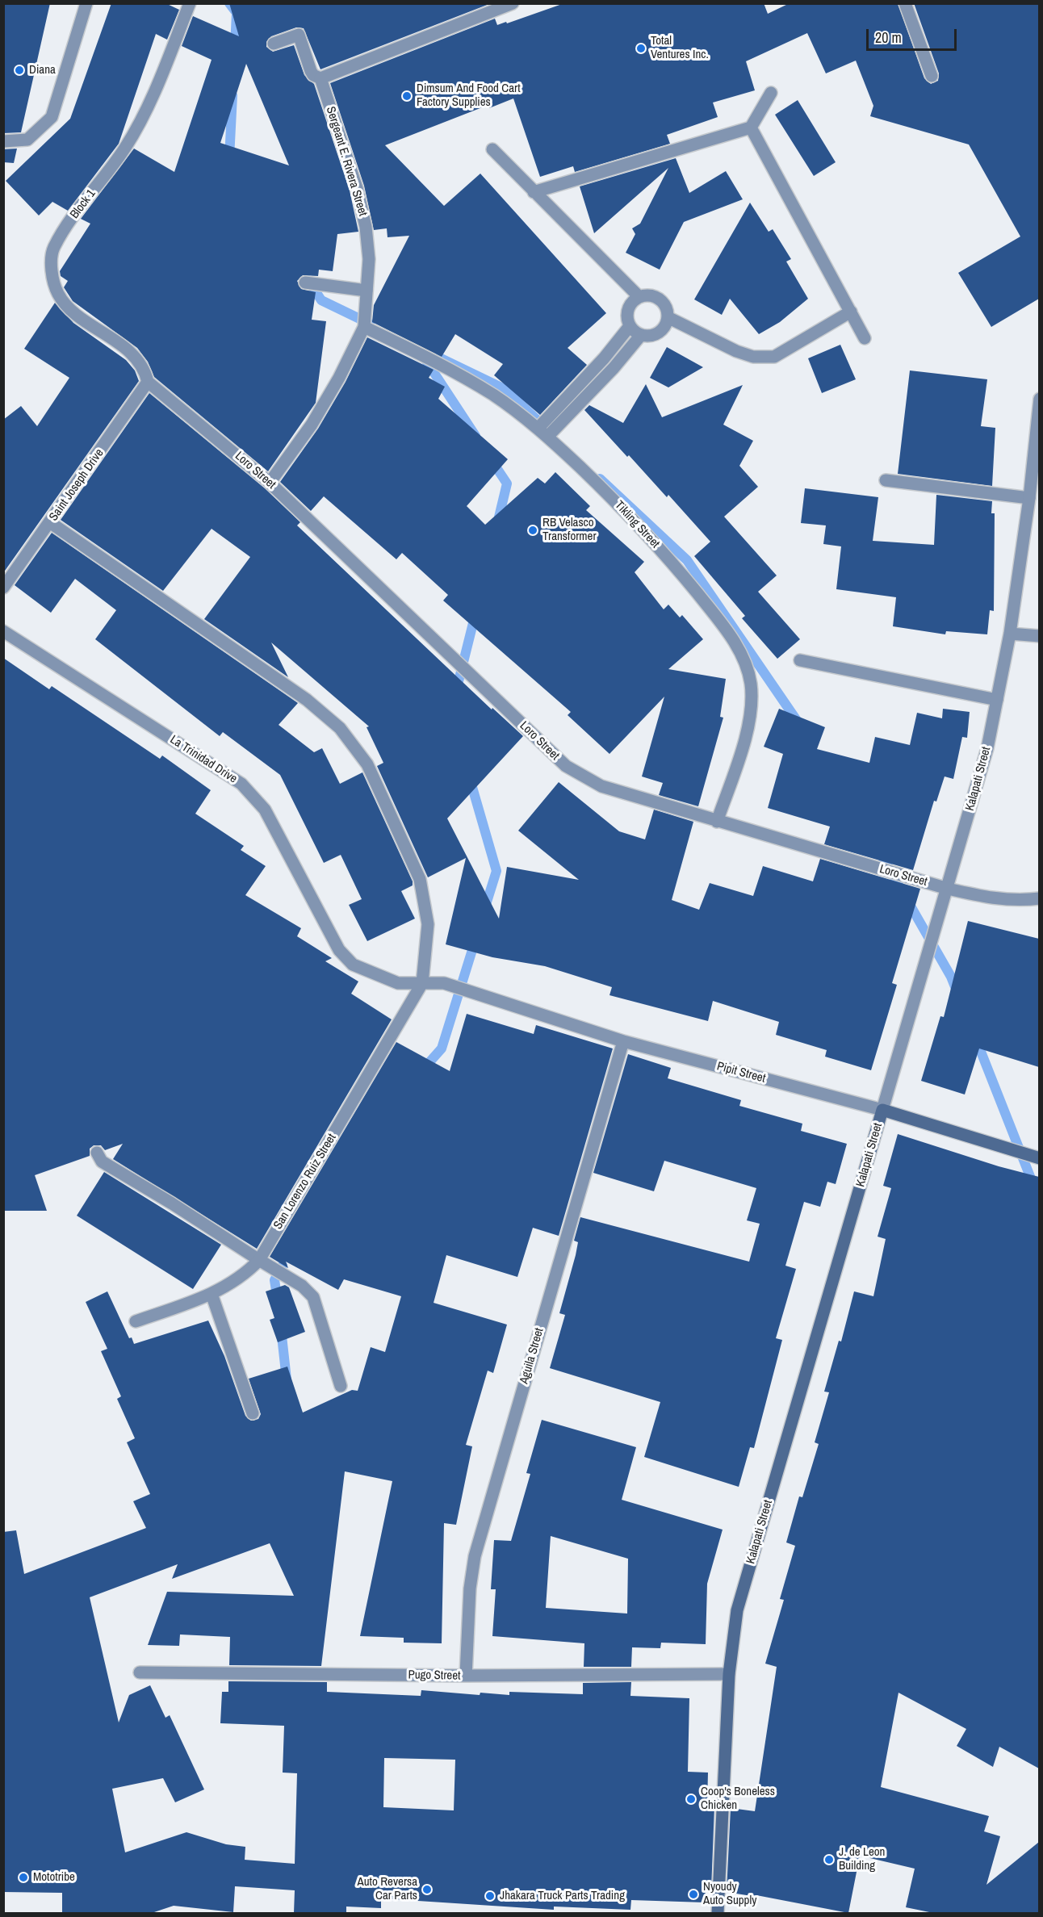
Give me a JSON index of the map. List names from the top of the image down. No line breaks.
{"streets":{"street":["Sergeant E. Rivera Street","Block 1","Loro Street","Saint Joseph Drive","Tikling Street","La Trinidad Drive","Kalapati Street","Pipit Street","San Lorenzo Ruiz Street","Aguila Street","Pugo Street"]},"crossings":[["Sergeant E. Rivera Street","Loro Street"],["Sergeant E. Rivera Street","Tikling Street"],["Block 1","Loro Street"],["Block 1","Saint Joseph Drive"],["Loro Street","Saint Joseph Drive"],["Loro Street","Tikling Street"],["Loro Street","Kalapati Street"],["La Trinidad Drive","Pipit Street"],["La Trinidad Drive","San Lorenzo Ruiz Street"],["Kalapati Street","Pipit Street"],["Kalapati Street","Pugo Street"],["Pipit Street","Aguila Street"],["Aguila Street","Pugo Street"]],"places":["Total Ventures Inc.","Diana","Dimsum And Food Cart Factory Supplies","RB Velasco Transformer","Coop's Boneless Chicken","J. de Leon Building","Mototribe","Auto Reversa Car Parts","Nyoudy Auto Supply","Jhakara Truck Parts Trading"],"scale_bar":"20 m"}
